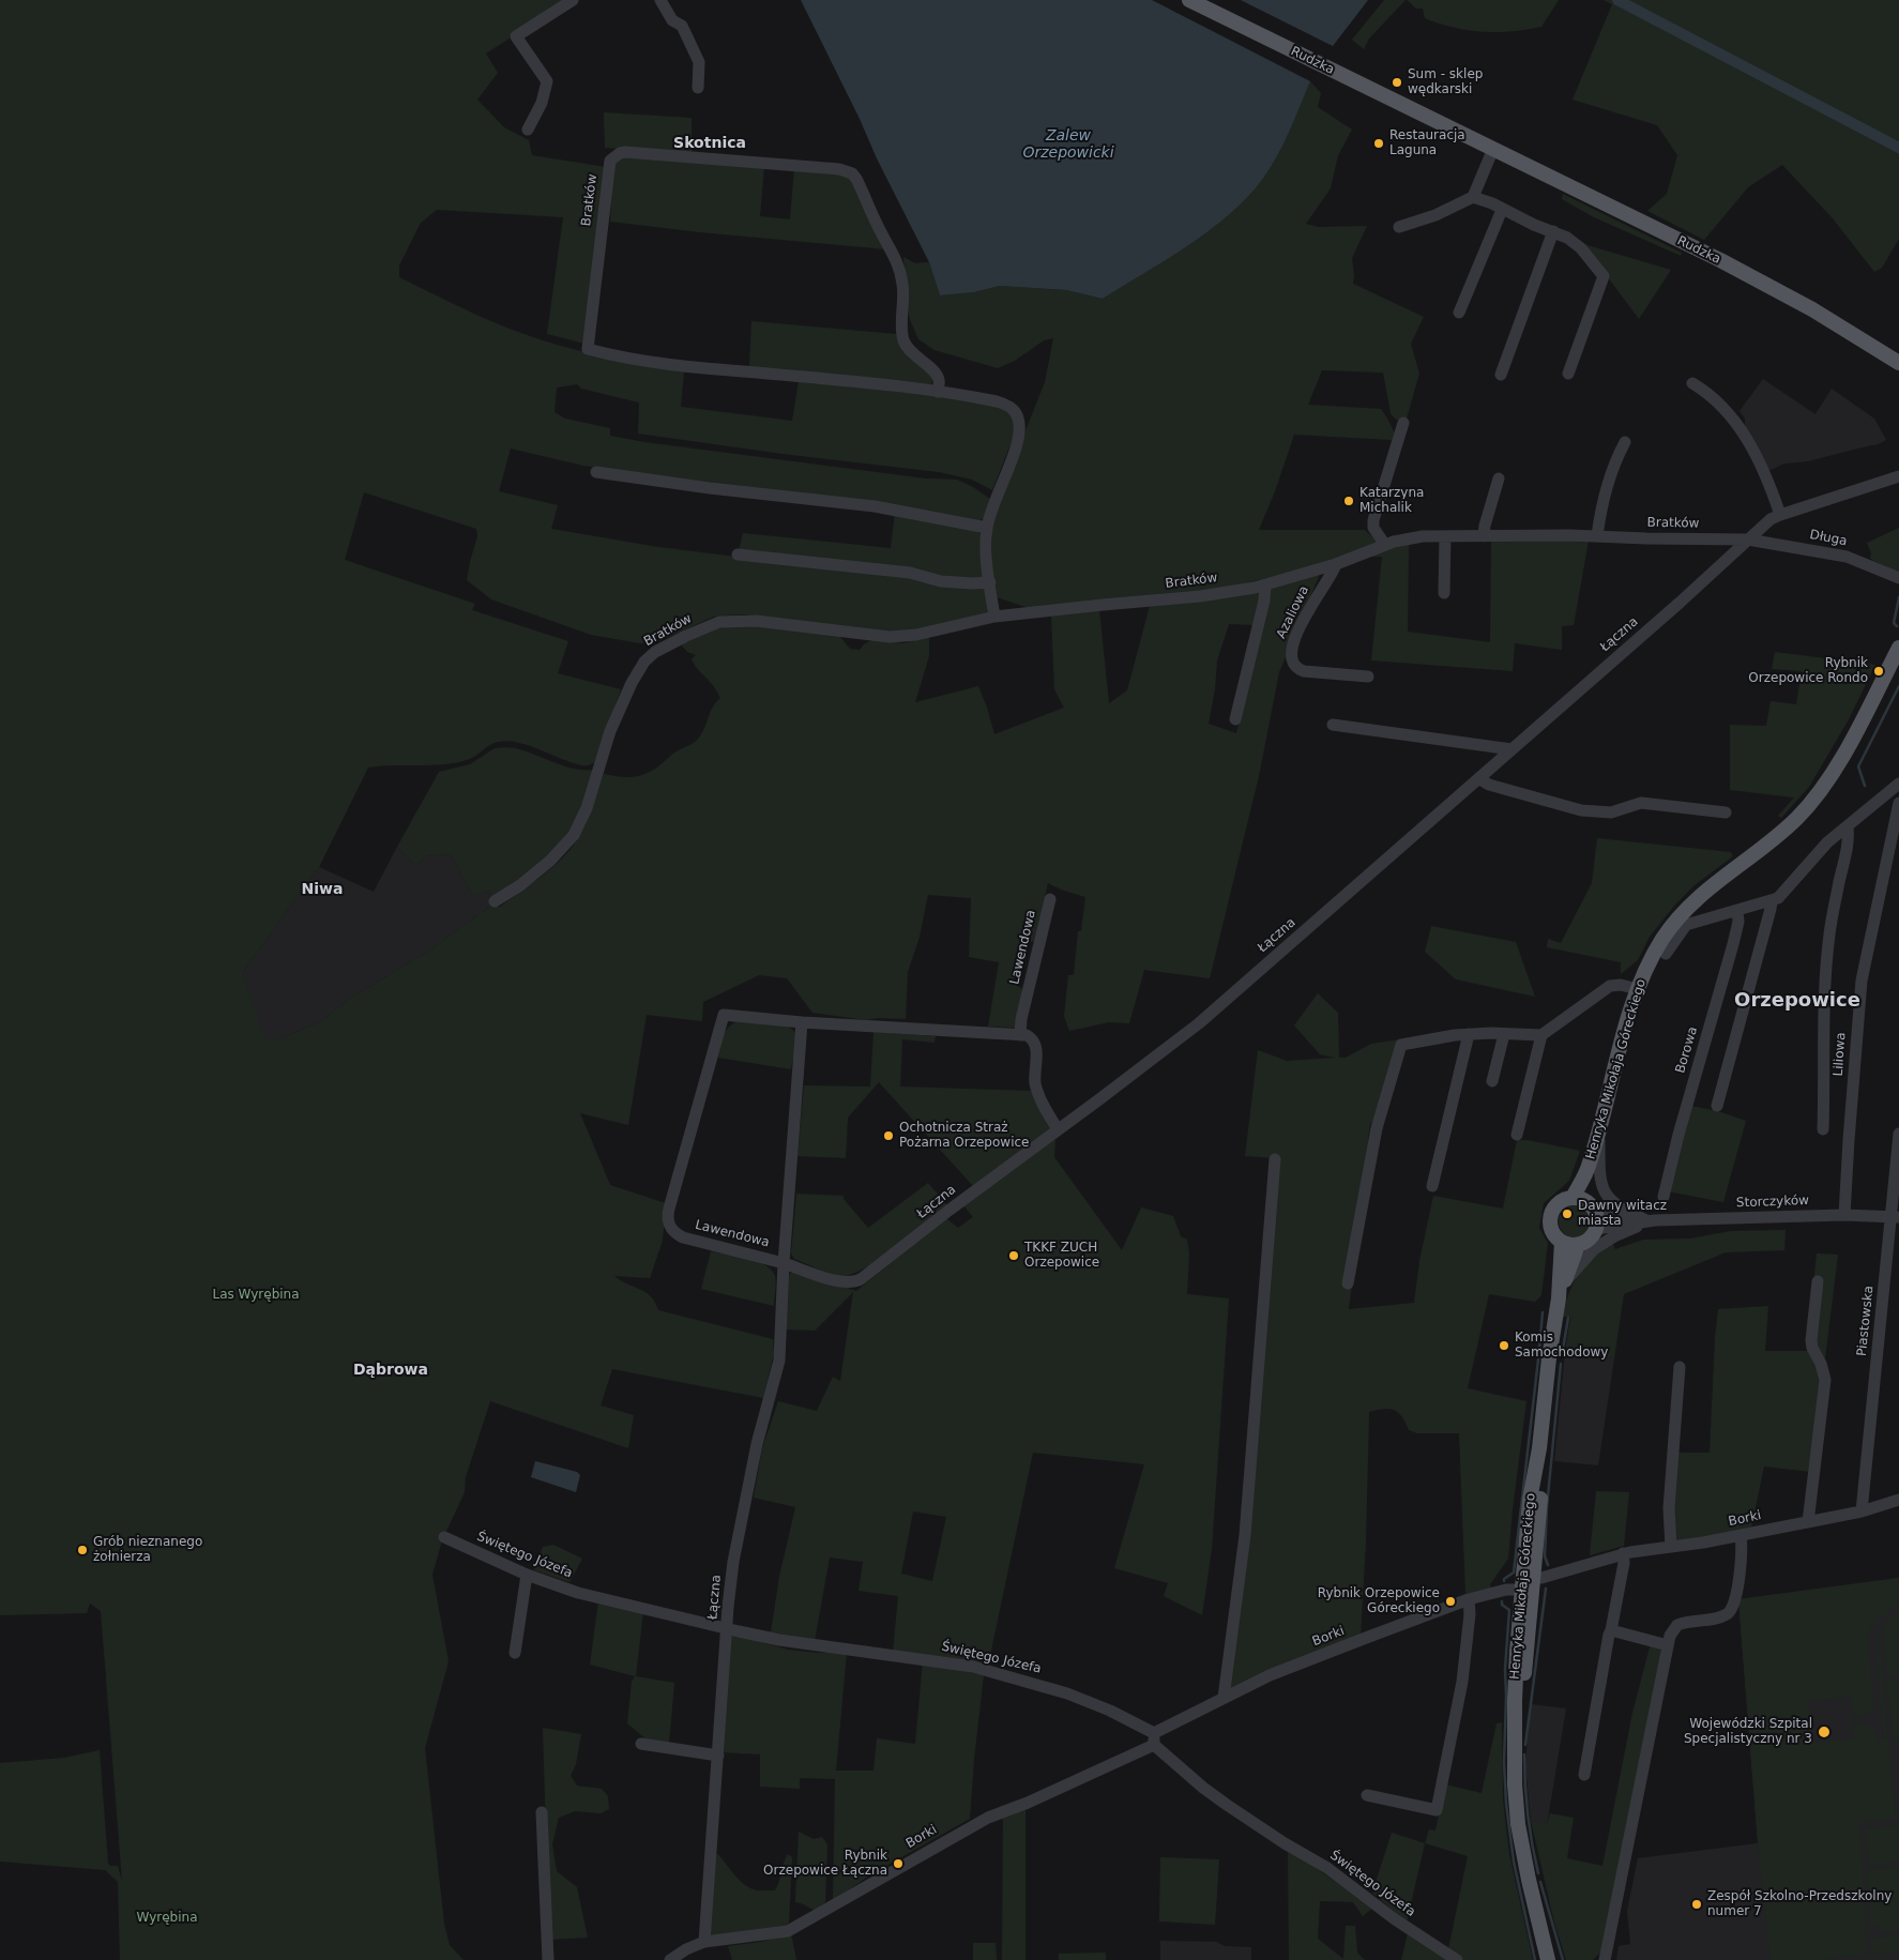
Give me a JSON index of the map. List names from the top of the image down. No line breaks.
{"streets":{"main road":["Rudzka","Henryka Mikołaja Góreckiego"],"street":["Bratków","Długa","Azaliowa","Łączna","Lawendowa","Borowa","Liliowa","Storczyków","Piastowska","Borki","Świętego Józefa"]},"crossings":[["Bratków","Długa"],["Bratków","Azaliowa"],["Bratków","Łączna"],["Długa","Łączna"],["Łączna","Lawendowa"],["Łączna","Borki"],["Łączna","Świętego Józefa"],["Liliowa","Storczyków"],["Henryka Mikołaja Góreckiego","Storczyków"],["Henryka Mikołaja Góreckiego","Borki"],["Storczyków","Piastowska"],["Piastowska","Borki"],["Borki","Świętego Józefa"]],"districts":["Skotnica","Niwa","Orzepowice","Dąbrowa"],"water":["Zalew Orzepowicki"],"parks":["Las Wyrębina","Wyrębina"],"places":["Sum - sklep wędkarski","Restauracja Laguna","Katarzyna Michalik","Rybnik Orzepowice Rondo","Ochotnicza Straż Pożarna Orzepowice","Dawny witacz miasta","TKKF ZUCH Orzepowice","Komis Samochodowy","Grób nieznanego żołnierza","Rybnik Orzepowice Góreckiego","Wojewódzki Szpital Specjalistyczny nr 3","Rybnik Orzepowice Łączna","Zespół Szkolno-Przedszkolny numer 7"]}
